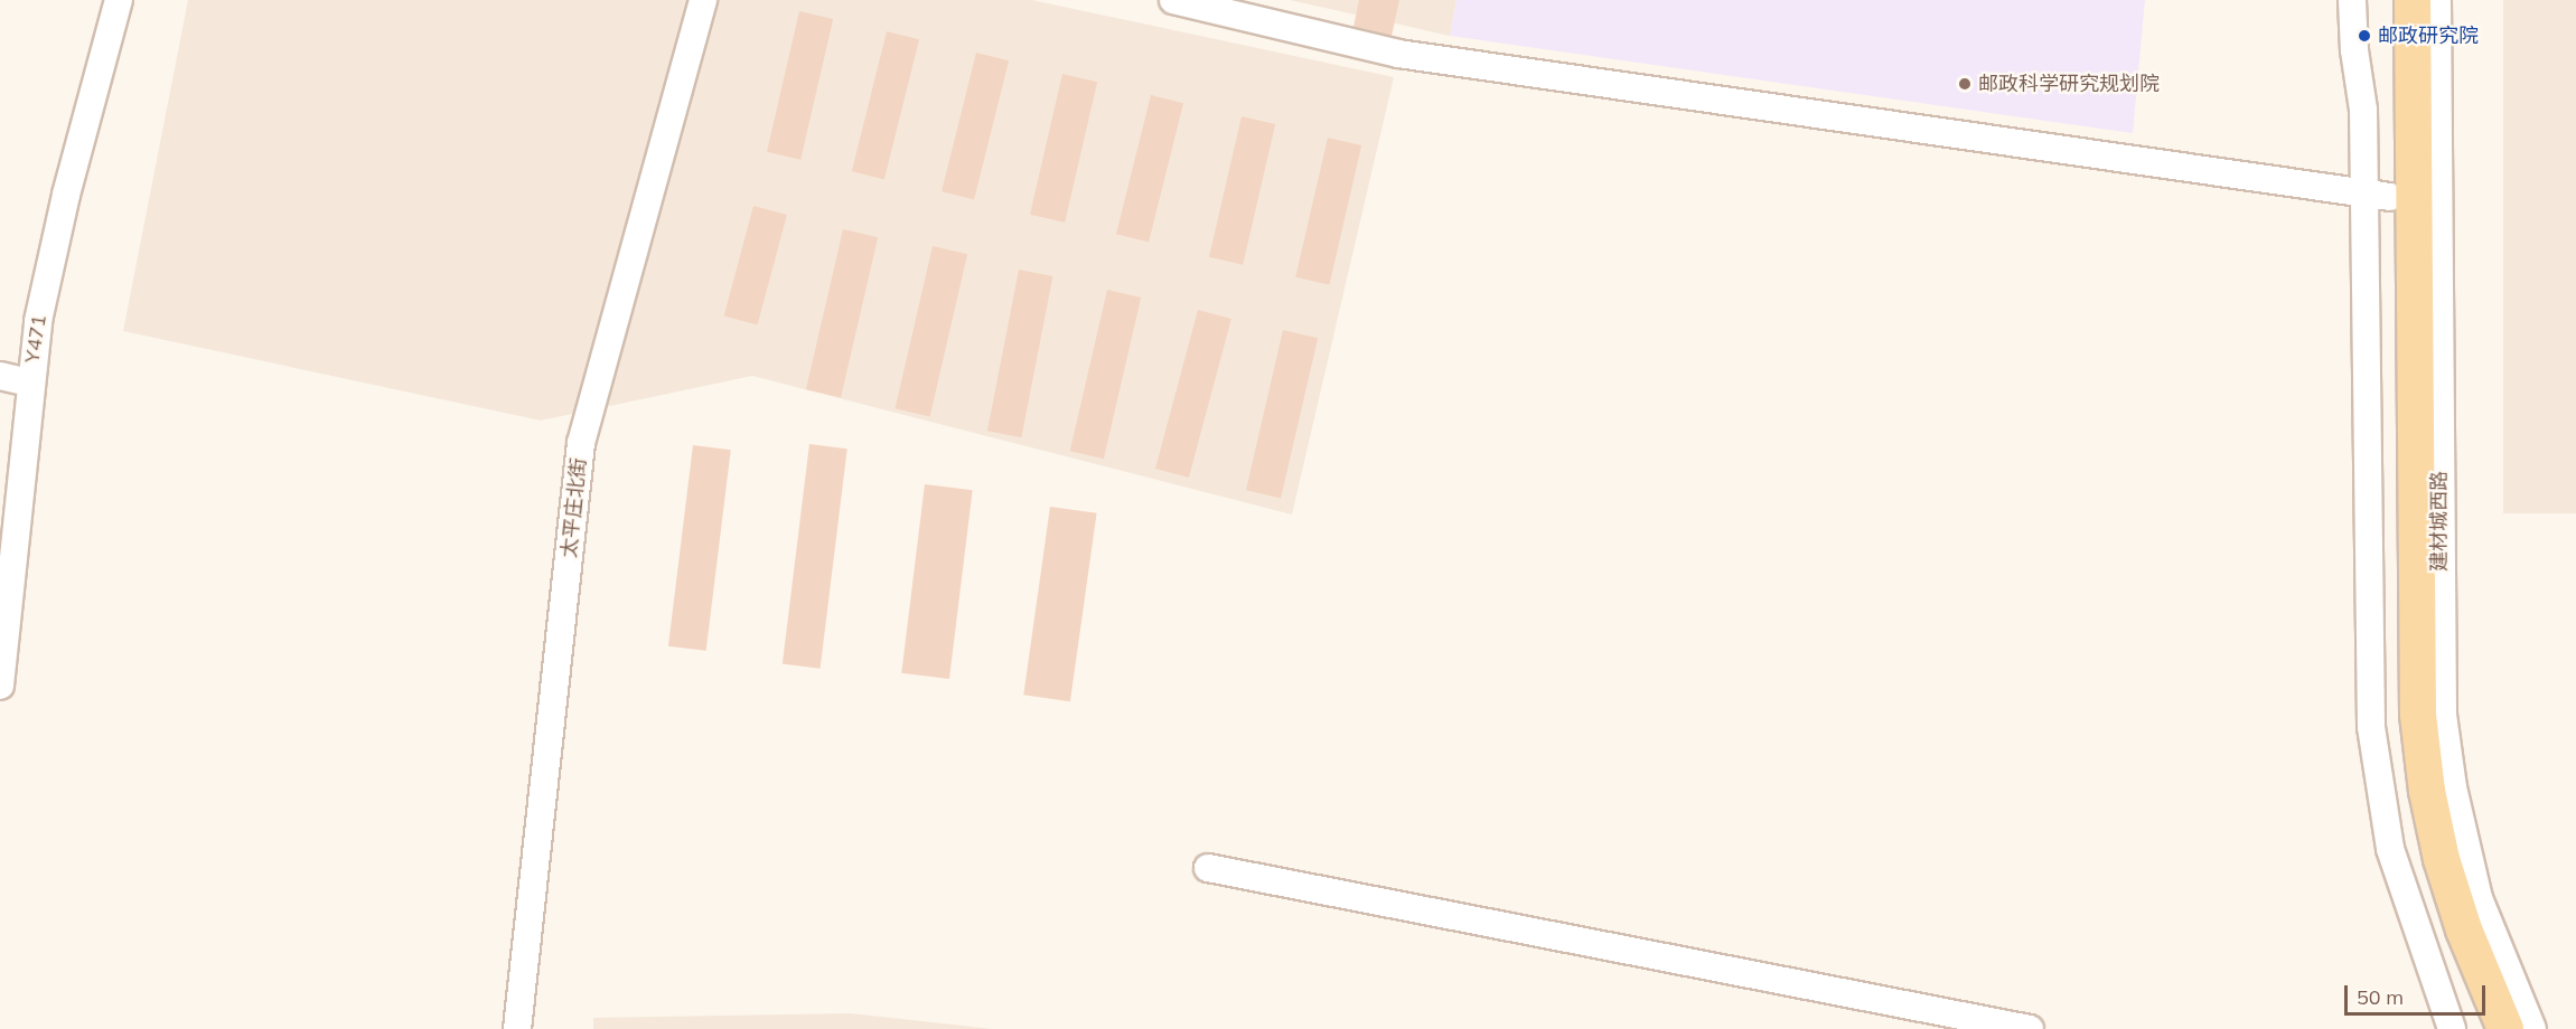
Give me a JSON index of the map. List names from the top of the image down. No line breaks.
{"streets":{"main road":["建材城西路"],"street":["Y471","太平庄北街"]},"places":["邮政研究院","邮政科学研究规划院"],"scale_bar":"50 m"}
